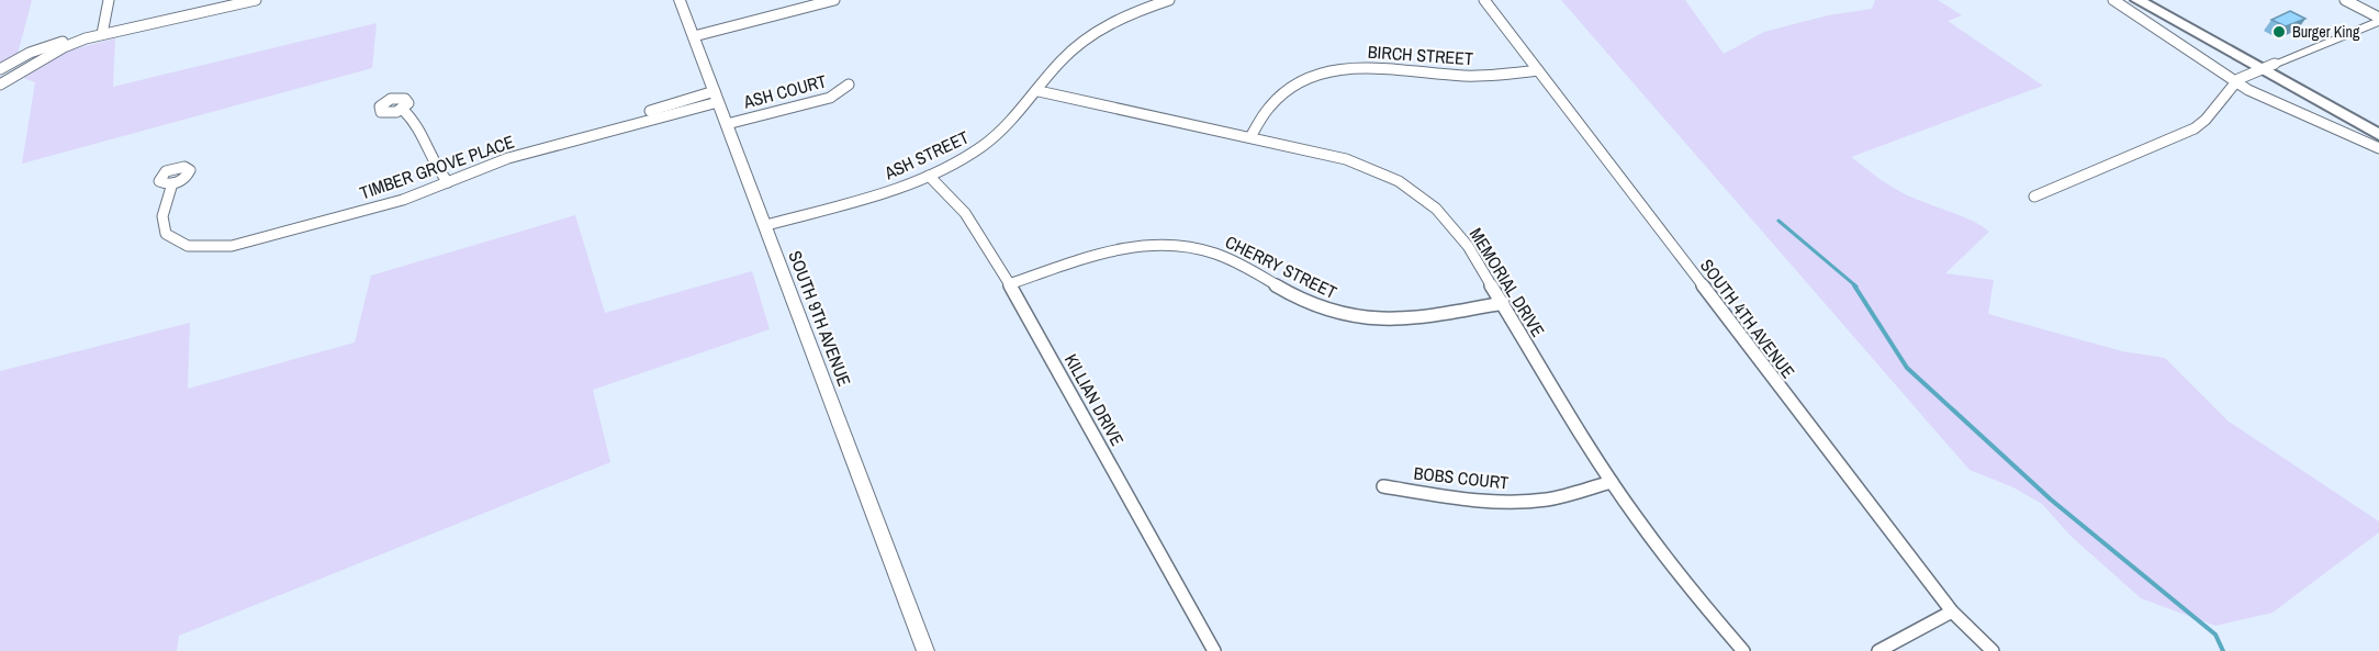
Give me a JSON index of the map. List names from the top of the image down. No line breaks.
{"streets":{"street":["BIRCH STREET","ASH COURT","ASH STREET","TIMBER GROVE PLACE","CHERRY STREET","MEMORIAL DRIVE","SOUTH 9TH AVENUE","SOUTH 4TH AVENUE","KILLIAN DRIVE","BOBS COURT"]},"crossings":[["BIRCH STREET","MEMORIAL DRIVE"],["BIRCH STREET","SOUTH 4TH AVENUE"],["ASH COURT","SOUTH 9TH AVENUE"],["ASH STREET","MEMORIAL DRIVE"],["ASH STREET","SOUTH 9TH AVENUE"],["ASH STREET","KILLIAN DRIVE"],["TIMBER GROVE PLACE","SOUTH 9TH AVENUE"],["CHERRY STREET","MEMORIAL DRIVE"],["CHERRY STREET","KILLIAN DRIVE"],["MEMORIAL DRIVE","BOBS COURT"]],"places":["Burger King"]}
